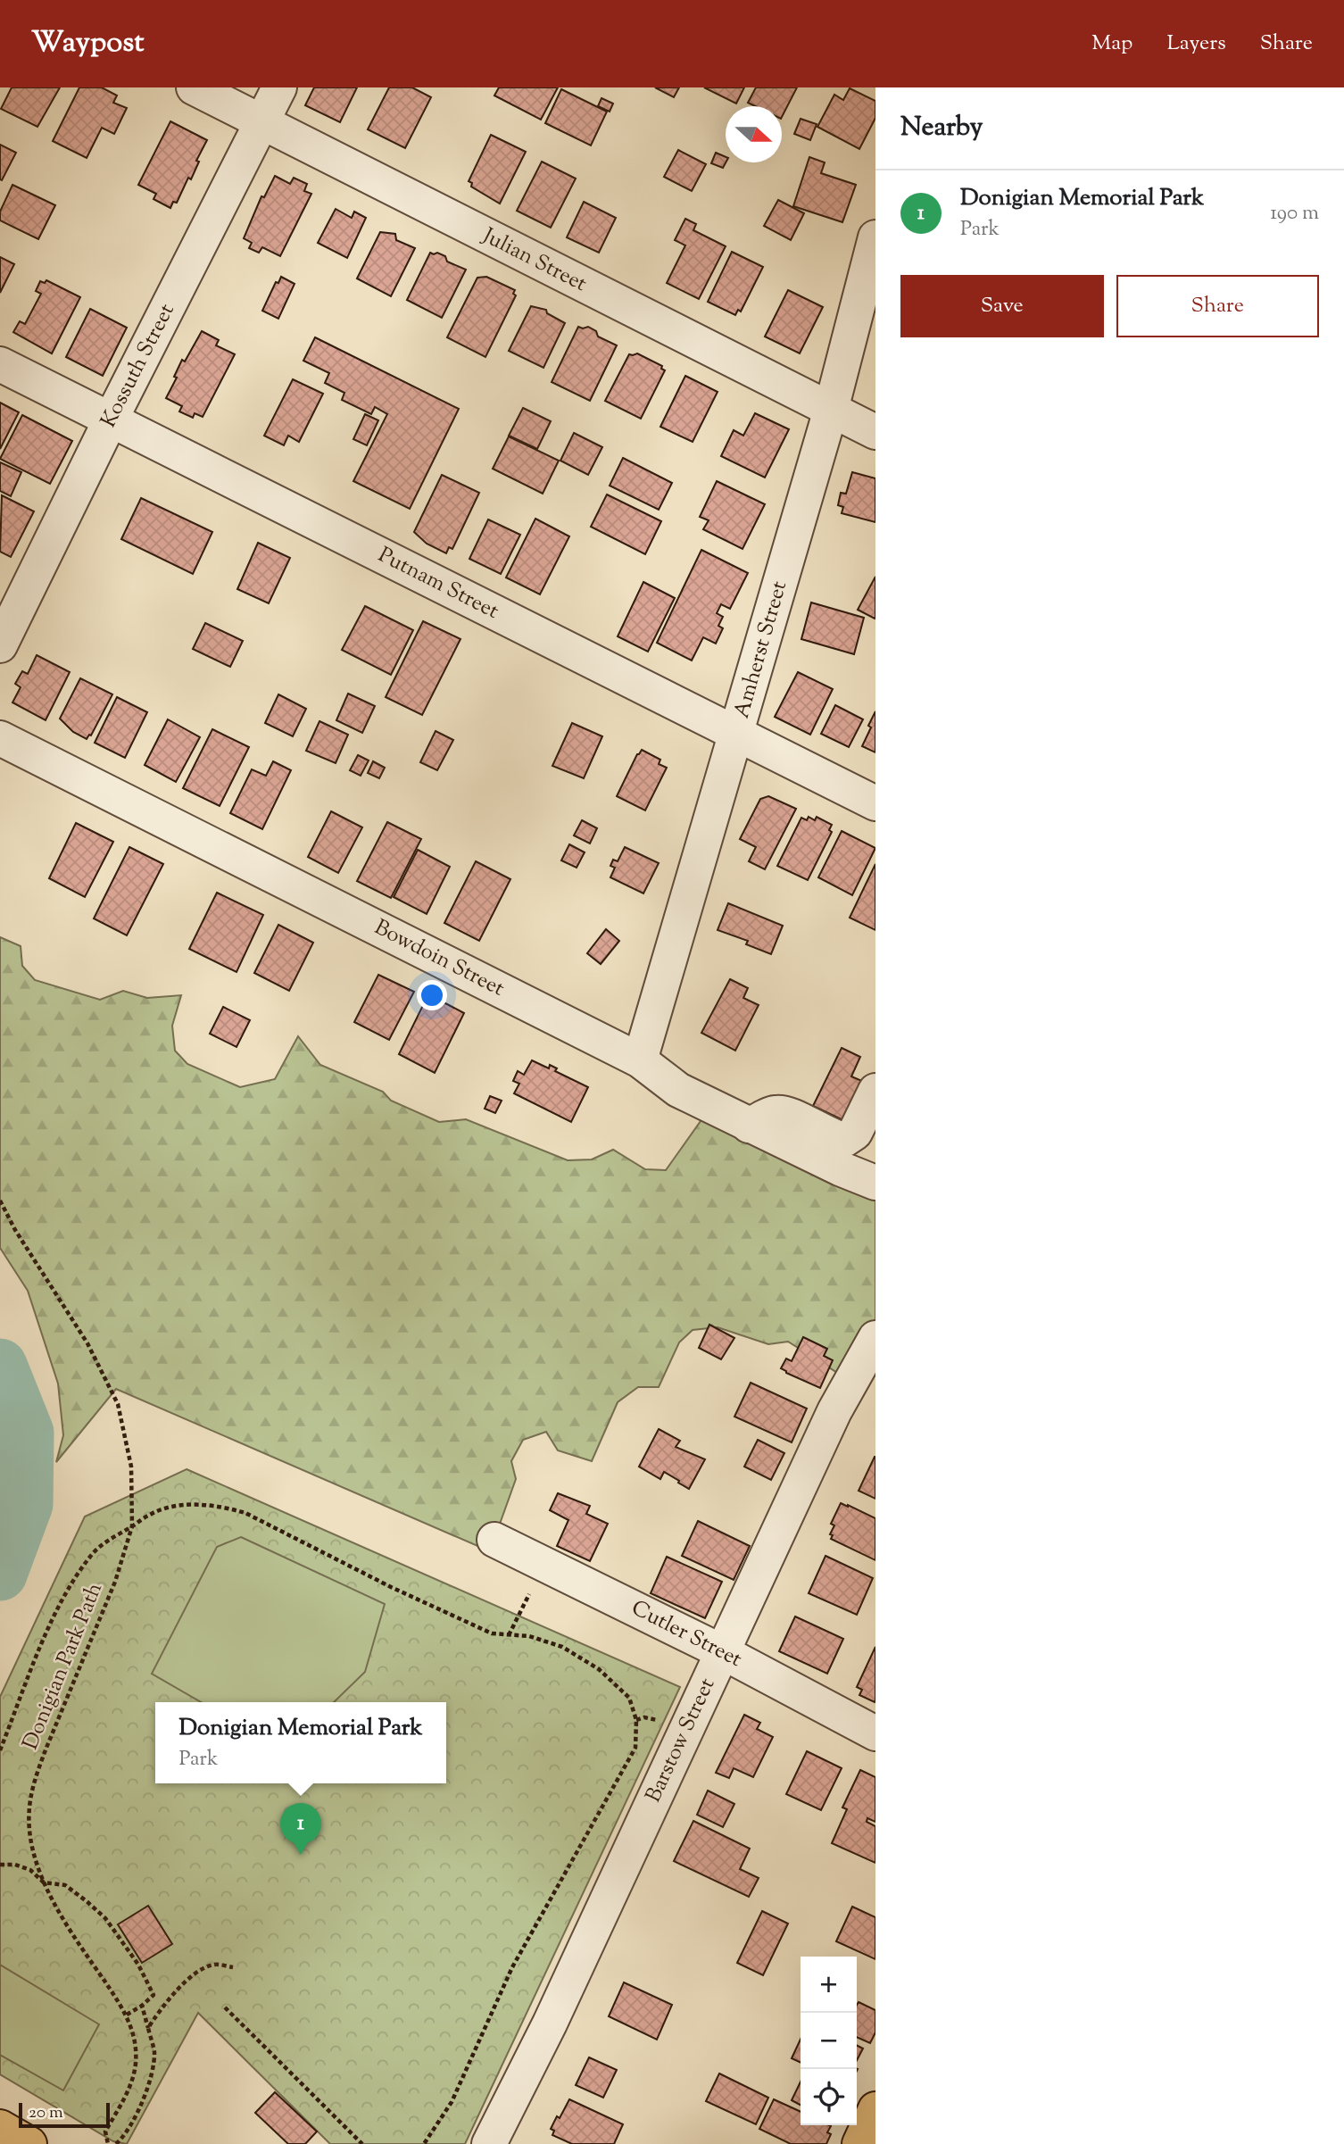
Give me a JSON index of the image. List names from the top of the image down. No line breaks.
{"streets":{"street":["Julian Street","Kossuth Street","Putnam Street","Amherst Street","Bowdoin Street","Cutler Street","Barstow Street"],"path":["Donigian Park Path"]},"crossings":[["Julian Street","Kossuth Street"],["Julian Street","Amherst Street"],["Kossuth Street","Putnam Street"],["Putnam Street","Amherst Street"],["Amherst Street","Bowdoin Street"],["Cutler Street","Barstow Street"]],"scale_bar":"20 m","north":"right","page":{"header":"Waypost","nav":["Map","Layers","Share"],"heading":"Nearby","list":[{"mark":"1","name":"Donigian Memorial Park","note":"Park","value":"190 m"}],"buttons":["Save","Share"],"popup":["Donigian Memorial Park","Park"],"pins":"1","map_buttons":["+","−"],"scale":"20 m"}}
